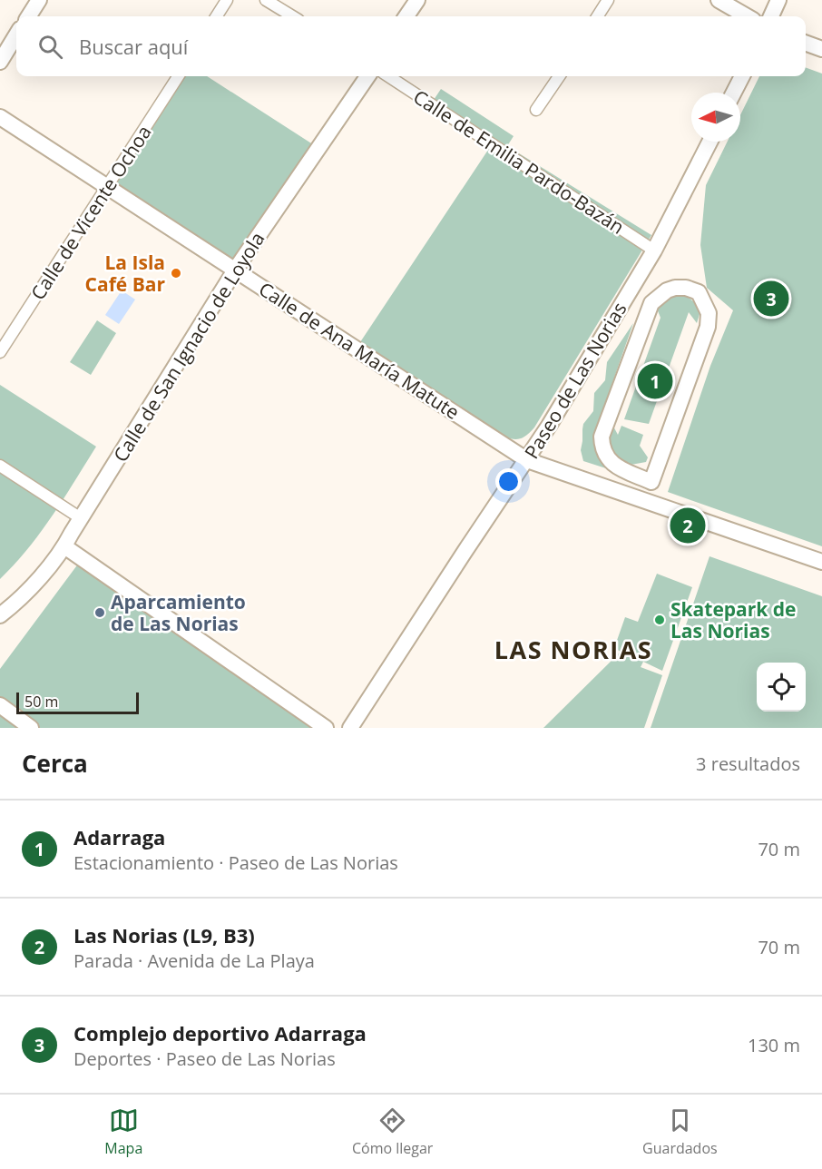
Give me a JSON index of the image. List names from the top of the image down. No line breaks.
{"streets":{"street":["Calle de Emilia Pardo-Bazán","Calle de Vicente Ochoa","Calle de San Ignacio de Loyola","Calle de Ana María Matute","Paseo de Las Norias"]},"crossings":[["Calle de Emilia Pardo-Bazán","Paseo de Las Norias"],["Calle de Vicente Ochoa","Calle de Ana María Matute"],["Calle de San Ignacio de Loyola","Calle de Ana María Matute"],["Calle de Ana María Matute","Paseo de Las Norias"]],"districts":["LAS NORIAS"],"places":["La Isla Café Bar","Aparcamiento de Las Norias","Skatepark de Las Norias"],"scale_bar":"50 m","north":"left","page":{"search":"Buscar aquí","pins":["3","1","2"],"scale":"50 m","heading":["Cerca","3 resultados"],"list":[{"mark":"1","name":"Adarraga","note":"Estacionamiento · Paseo de Las Norias","value":"70 m"},{"mark":"2","name":"Las Norias (L9, B3)","note":"Parada · Avenida de La Playa","value":"70 m"},{"mark":"3","name":"Complejo deportivo Adarraga","note":"Deportes · Paseo de Las Norias","value":"130 m"}],"nav":["Mapa","Cómo llegar","Guardados"]}}
